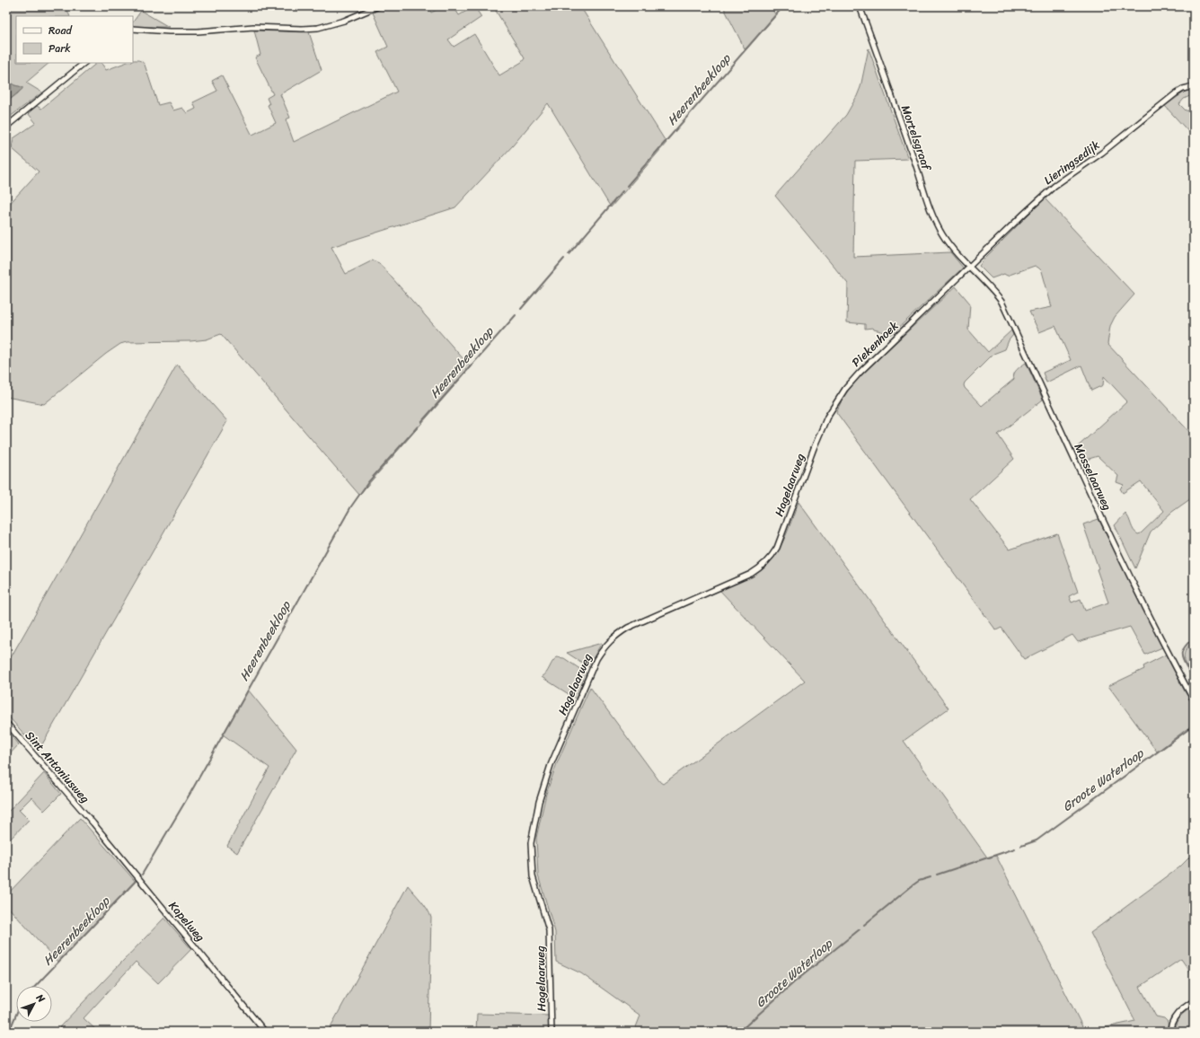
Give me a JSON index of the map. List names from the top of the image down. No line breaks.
{"streets":{"street":["Mortelsgraaf","Lieringsedijk","Piekenhoek","Mosselaarweg","Hagelaarweg","Sint Antoniusweg","Kapelweg"]},"crossings":[["Mortelsgraaf","Lieringsedijk"],["Mortelsgraaf","Piekenhoek"],["Mortelsgraaf","Mosselaarweg"],["Lieringsedijk","Piekenhoek"],["Lieringsedijk","Mosselaarweg"],["Piekenhoek","Mosselaarweg"],["Piekenhoek","Hagelaarweg"],["Sint Antoniusweg","Kapelweg"]],"water":["Heerenbeekloop","Groote Waterloop"],"legend":["Road","Park"],"north":"top right"}
